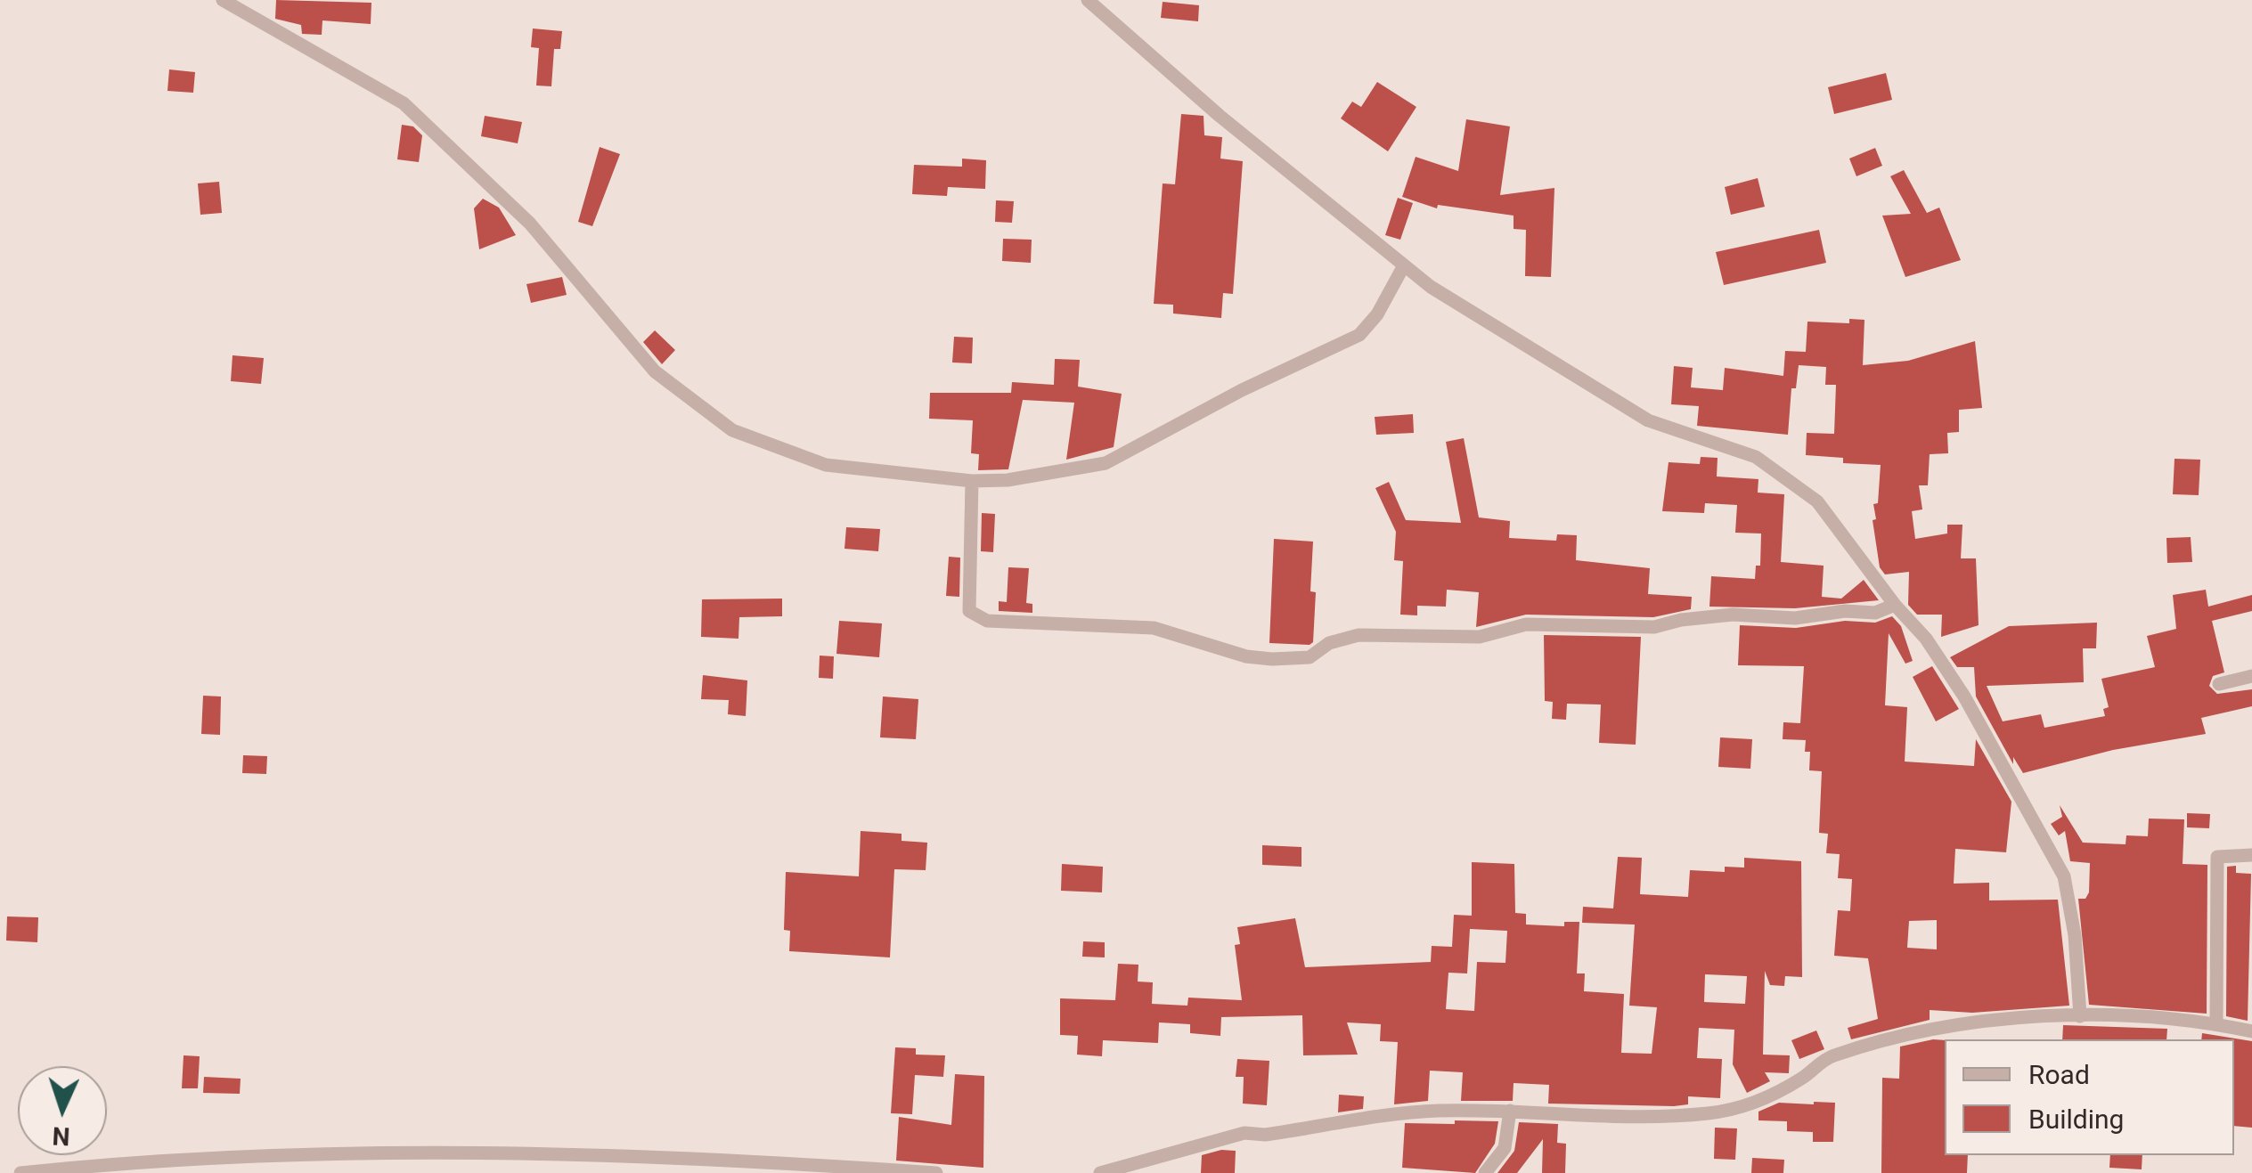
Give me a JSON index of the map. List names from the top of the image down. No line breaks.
{"legend":["Road","Building"],"north":"bottom"}
